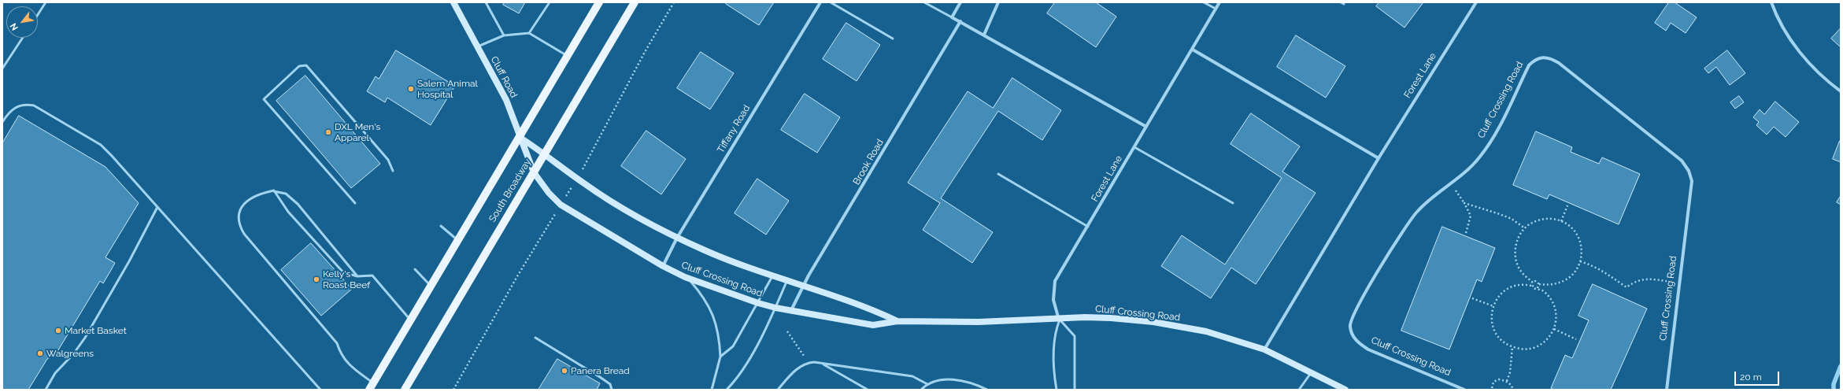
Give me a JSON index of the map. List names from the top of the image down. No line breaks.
{"streets":{"main road":["South Broadway"],"street":["Forest Lane","Cluff Road","Cluff Crossing Road","Tiffany Road","Brook Road"]},"crossings":[["Forest Lane","Cluff Crossing Road"],["Cluff Road","Cluff Crossing Road"],["Cluff Road","South Broadway"],["Cluff Crossing Road","Tiffany Road"],["Cluff Crossing Road","Brook Road"],["Cluff Crossing Road","South Broadway"]],"places":["Salem Animal Hospital","DXL Men's Apparel","Kelly's Roast Beef","Market Basket","Walgreens","Panera Bread"],"scale_bar":"20 m","north":"bottom left"}
